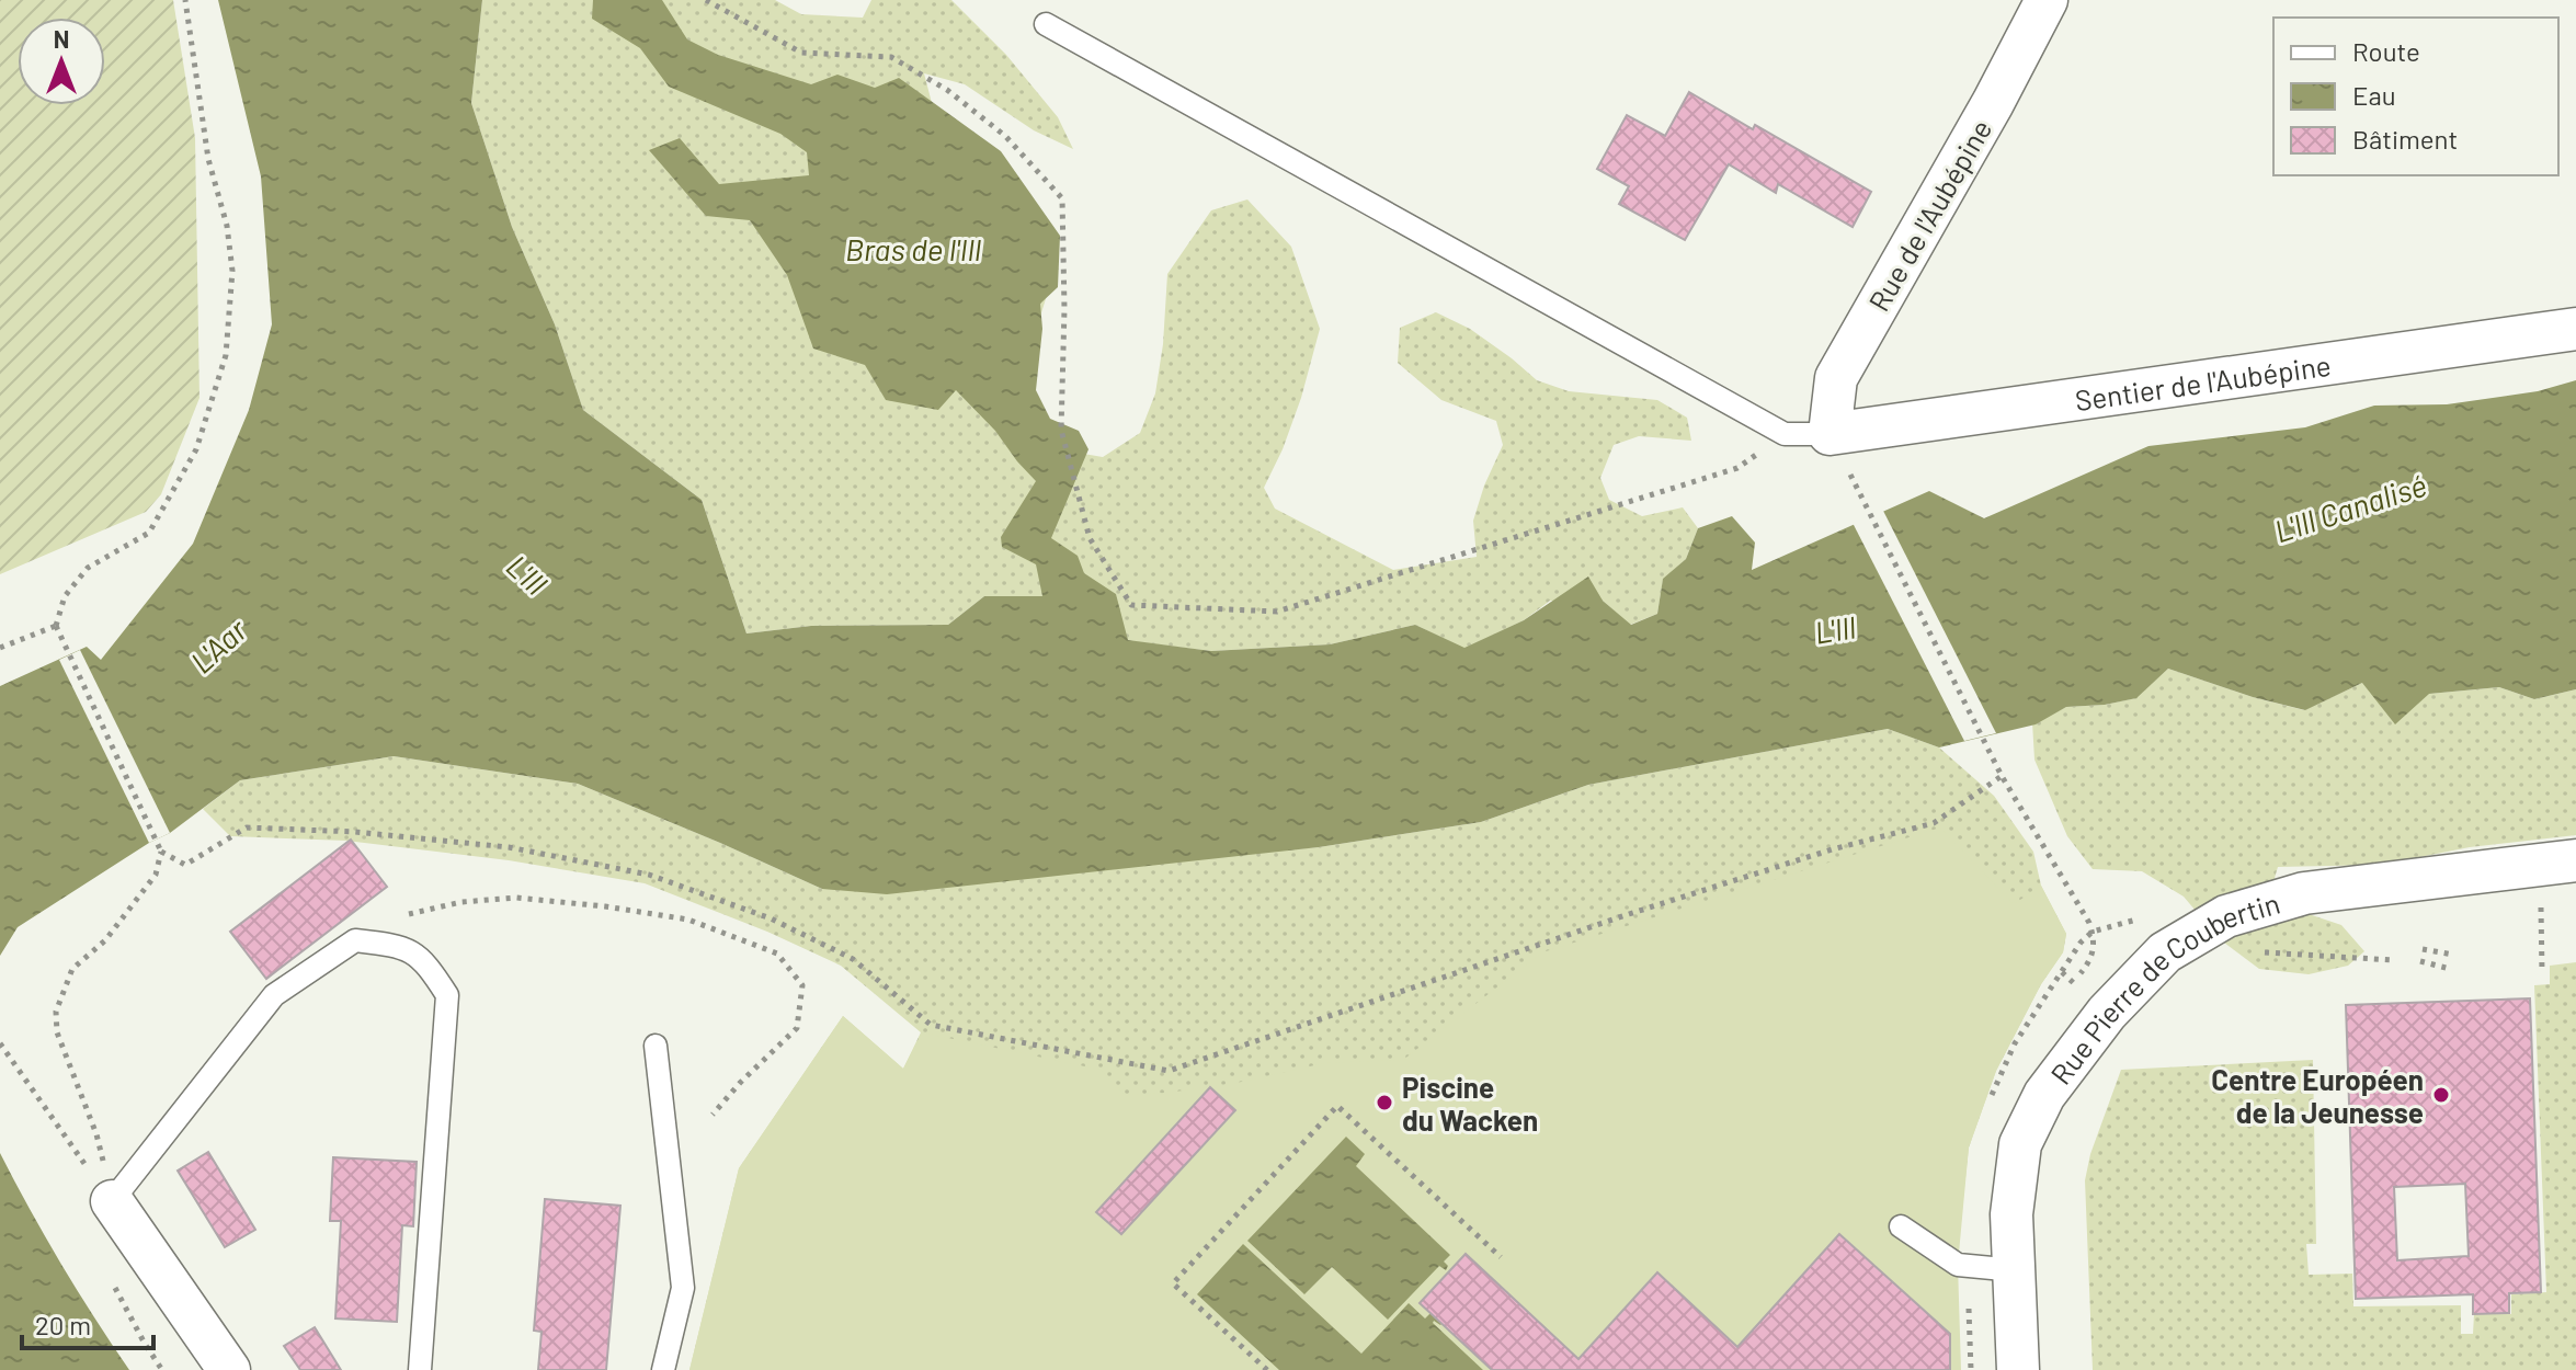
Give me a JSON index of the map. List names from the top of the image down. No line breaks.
{"streets":{"street":["Rue de l'Aubépine","Sentier de l'Aubépine","Rue Pierre de Coubertin"]},"crossings":[["Rue de l'Aubépine","Sentier de l'Aubépine"]],"water":["Bras de l'Ill","L'Ill Canalisé","L'Ill","L'Aar"],"places":["Centre Européen de la Jeunesse","Piscine du Wacken"],"legend":["Route","Eau","Bâtiment"],"scale_bar":"20 m","north":"top"}
